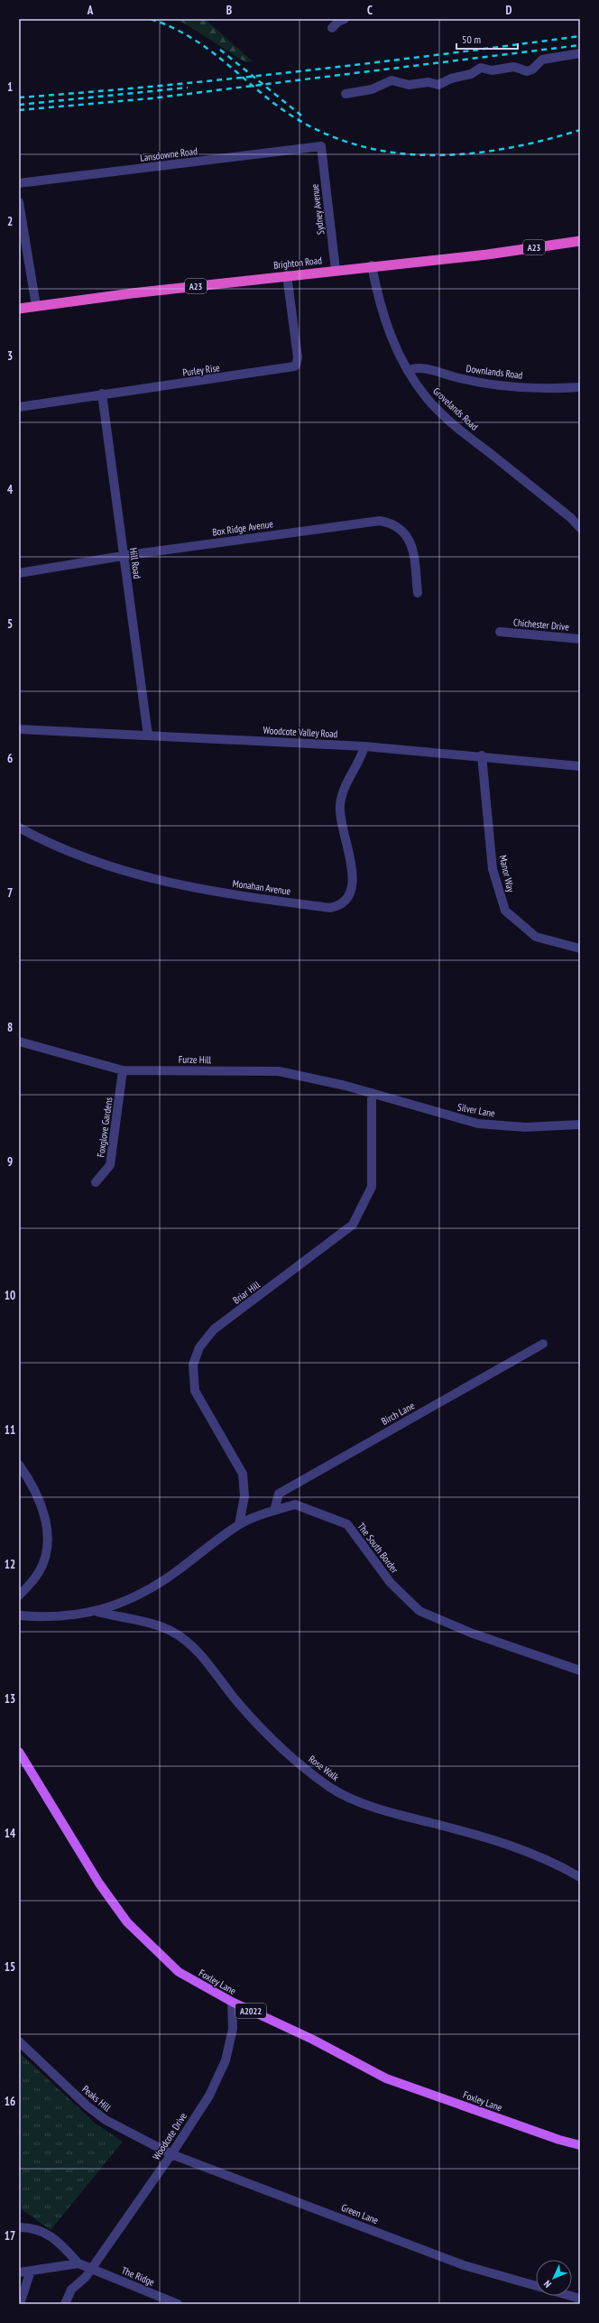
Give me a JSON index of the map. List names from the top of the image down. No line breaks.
{"streets":{"highway":["A23","Brighton Road"],"main road":["Foxley Lane","A2022"],"street":["Lansdowne Road","Sydney Avenue","Purley Rise","Downlands Road","Grovelands Road","Box Ridge Avenue","Hill Road","Chichester Drive","Woodcote Valley Road","Manor Way","Monahan Avenue","Furze Hill","Silver Lane","Foxglove Gardens","Briar Hill","Birch Lane","The South Border","Rose Walk","Peaks Hill","Woodcote Drive","Green Lane","The Ridge"]},"crossings":[["Lansdowne Road","Sydney Avenue"],["Sydney Avenue","Brighton Road"],["Brighton Road","Purley Rise"],["Brighton Road","Grovelands Road"],["Purley Rise","Hill Road"],["Downlands Road","Grovelands Road"],["Box Ridge Avenue","Hill Road"],["Hill Road","Woodcote Valley Road"],["Woodcote Valley Road","Manor Way"],["Woodcote Valley Road","Monahan Avenue"],["Furze Hill","Silver Lane"],["Furze Hill","Foxglove Gardens"],["Furze Hill","Briar Hill"],["Silver Lane","Briar Hill"],["Briar Hill","The South Border"],["Birch Lane","The South Border"],["The South Border","Rose Walk"],["Foxley Lane","Woodcote Drive"],["Peaks Hill","Woodcote Drive"],["Peaks Hill","Green Lane"],["Woodcote Drive","Green Lane"],["Woodcote Drive","The Ridge"]],"scale_bar":"50 m","north":"bottom left","grid":{"columns":["A","B","C","D"],"rows":["1","2","3","4","5","6","7","8","9","10","11","12","13","14","15","16","17"]}}
